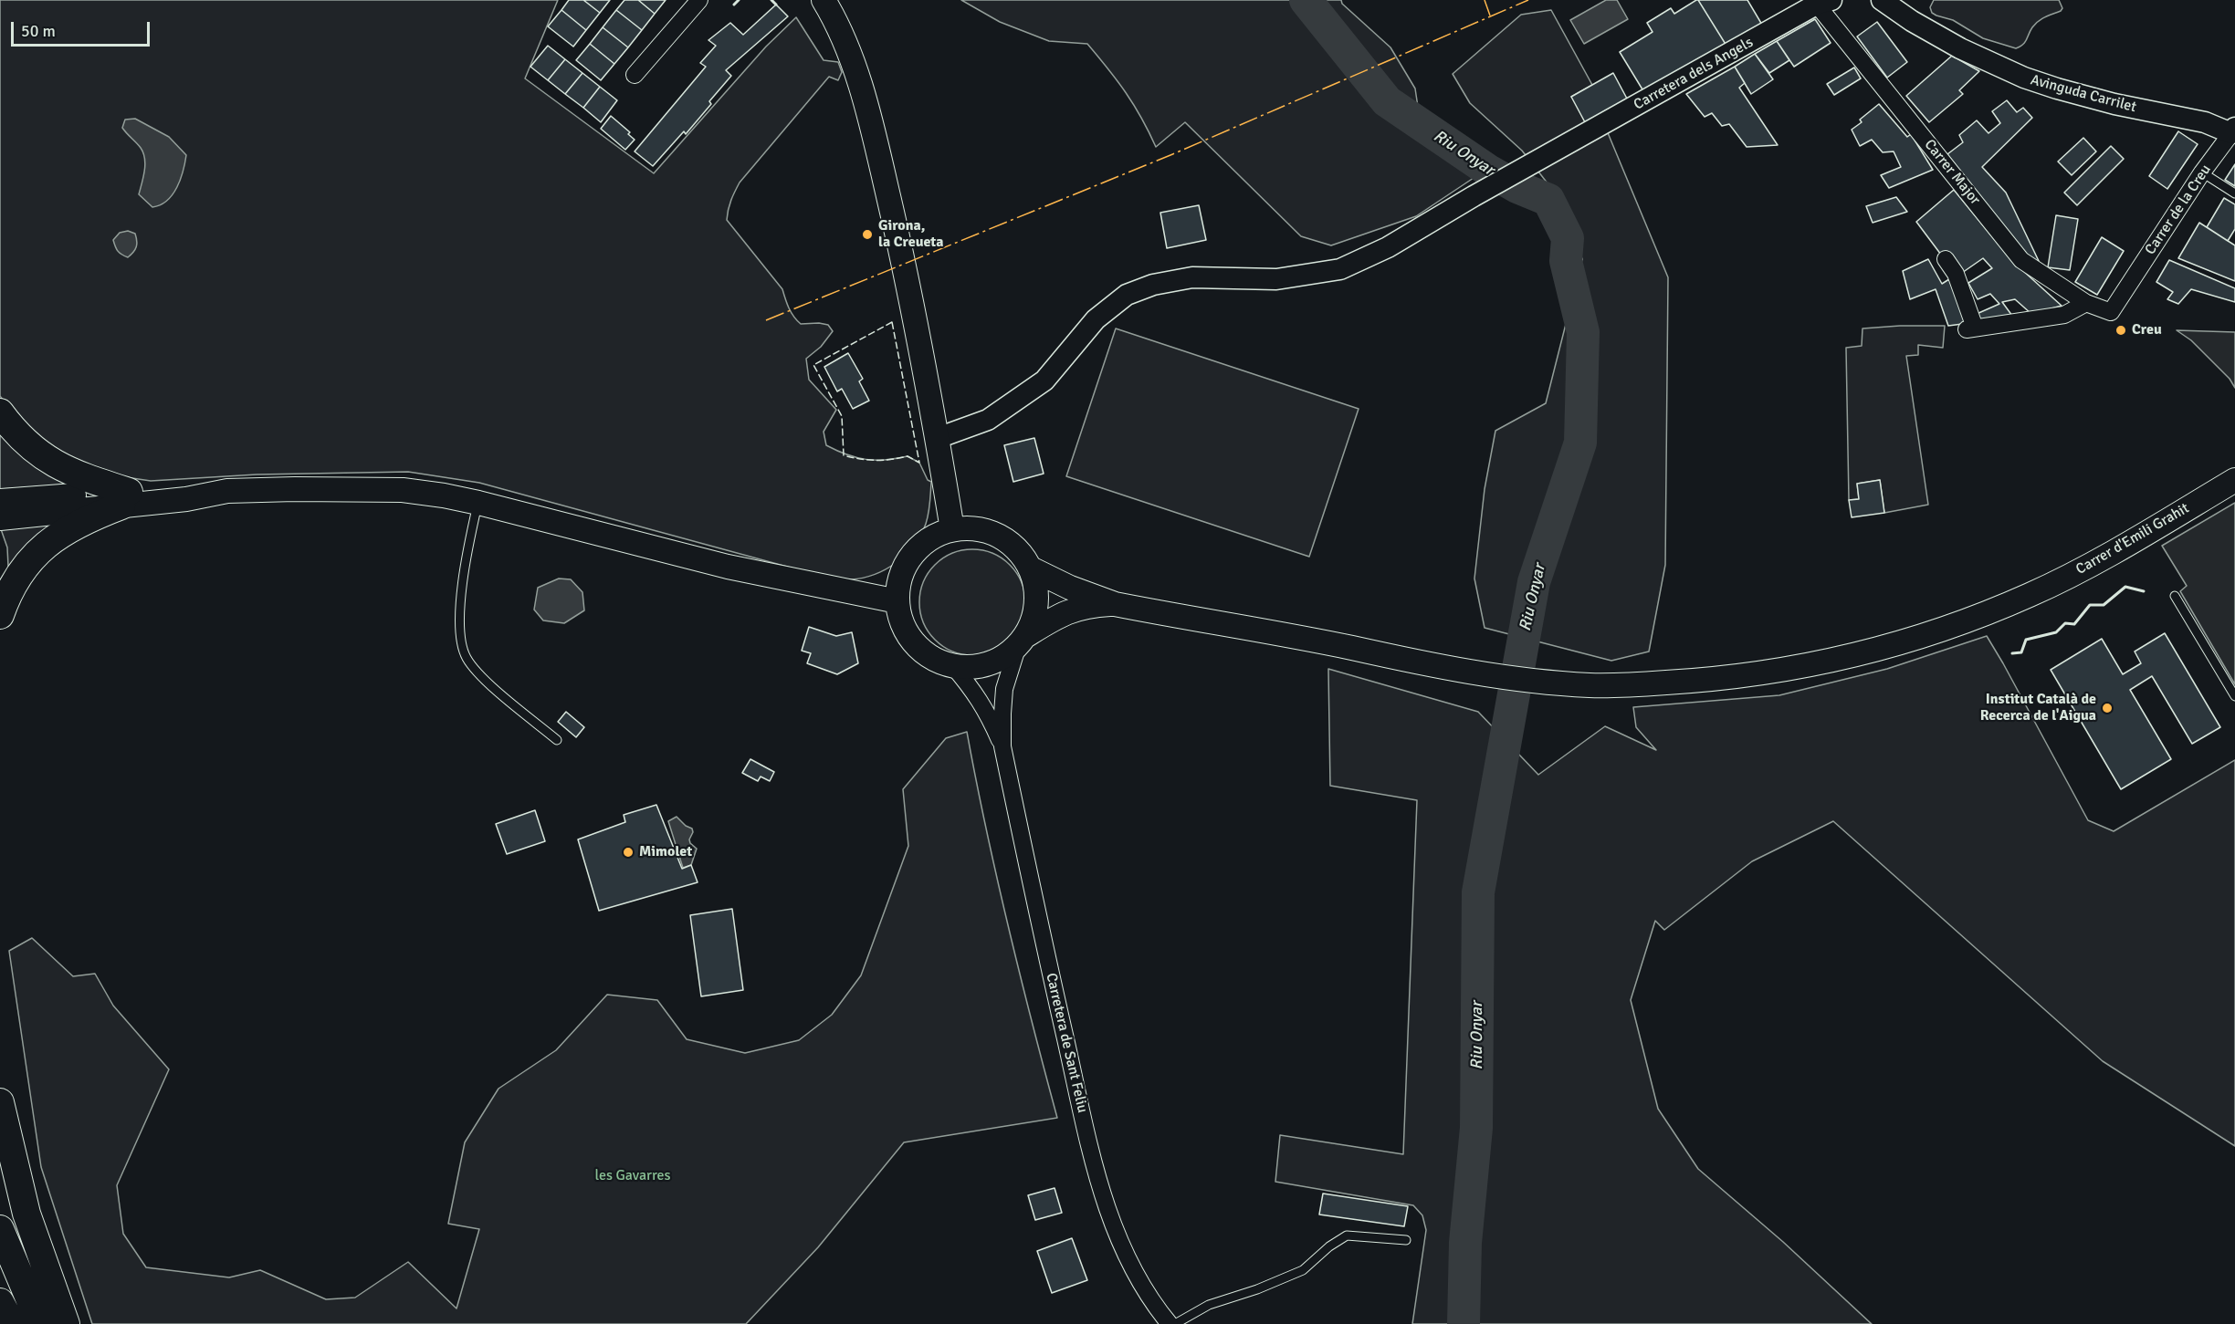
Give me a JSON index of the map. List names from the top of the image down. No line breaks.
{"streets":{"main road":["Carrer d'Emili Grahit"],"street":["Carretera dels Angels","Avinguda Carrilet","Carrer Major","Carrer de la Creu","Carretera de Sant Feliu"]},"crossings":[["Carretera dels Angels","Carrer Major"],["Avinguda Carrilet","Carrer de la Creu"],["Carrer Major","Carrer de la Creu"]],"water":["Riu Onyar"],"parks":["les Gavarres"],"places":["Girona, la Creueta","Creu","Institut Català de Recerca de l'Aigua","Mimolet"],"scale_bar":"50 m"}
